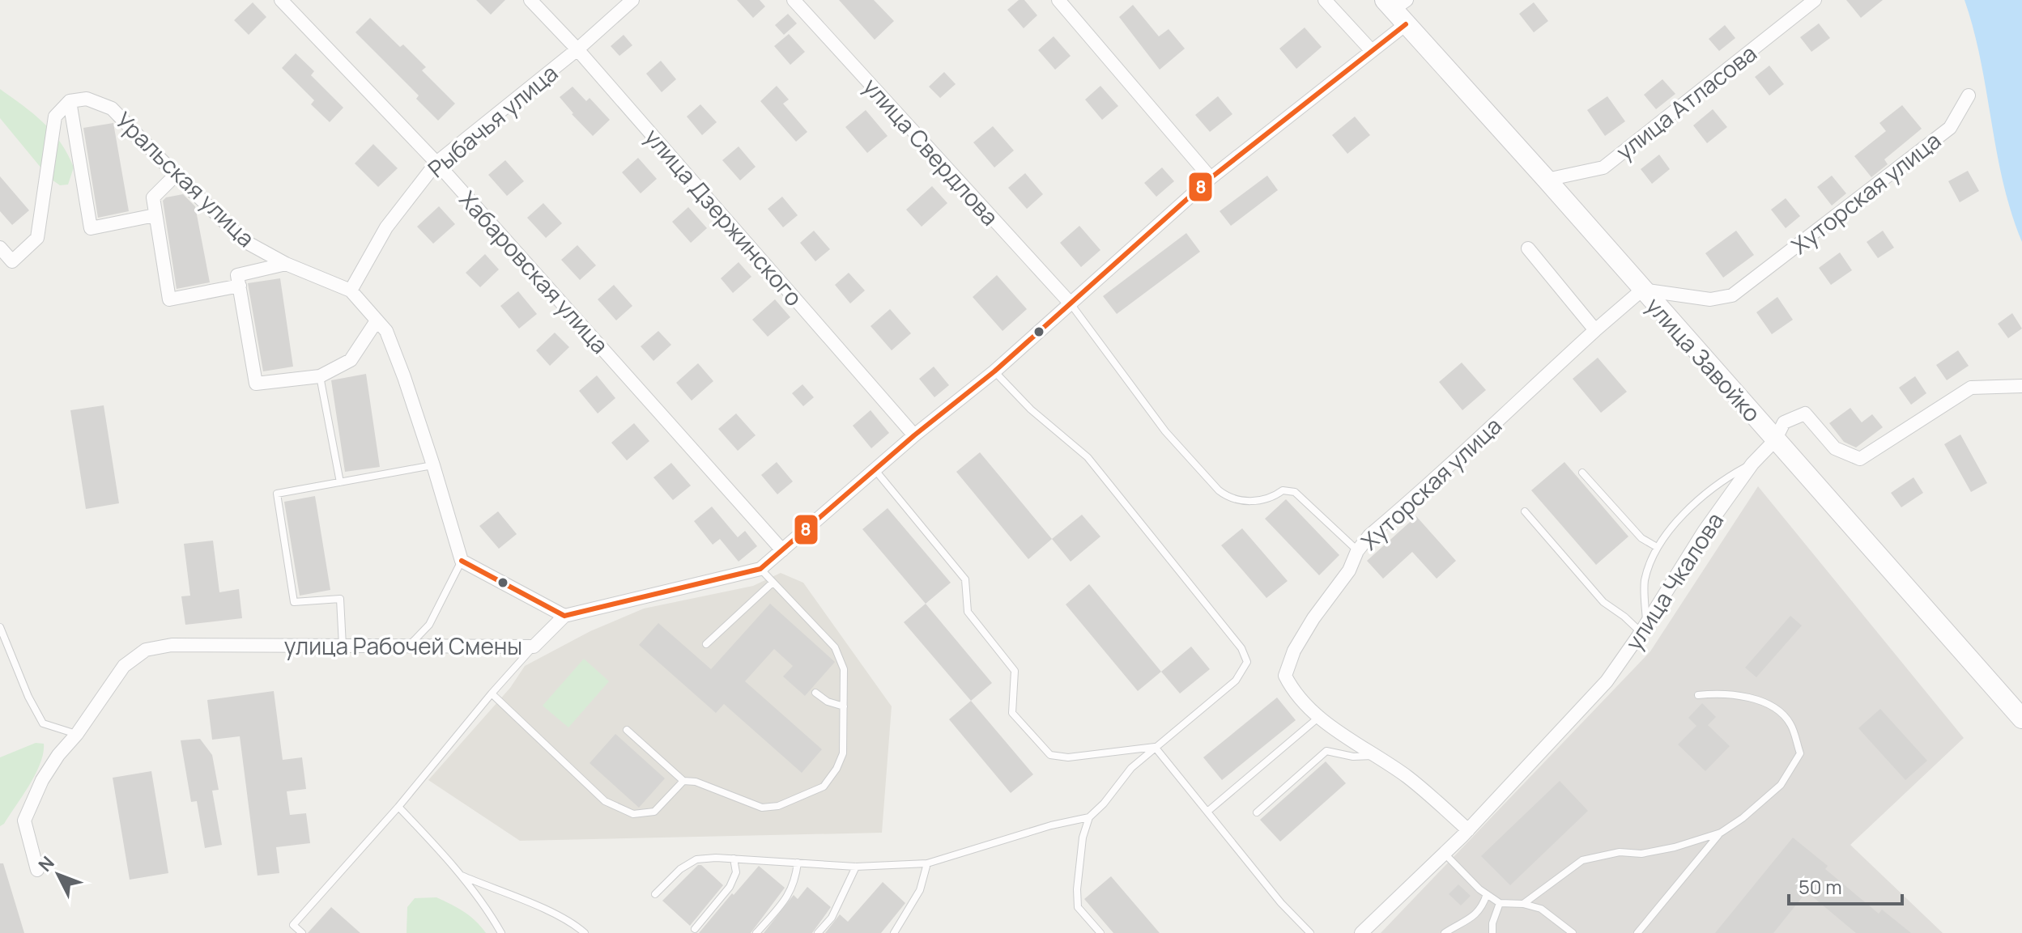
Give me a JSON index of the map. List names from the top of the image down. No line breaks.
{"streets":{"main road":["улица Завойко"],"street":["улица Атласова","Рыбачья улица","улица Свердлова","Уральская улица","Хуторская улица","улица Дзержинского","Хабаровская улица","улица Чкалова","улица Рабочей Смены"]},"crossings":[["улица Атласова","улица Завойко"],["Рыбачья улица","Уральская улица"],["Рыбачья улица","улица Дзержинского"],["Рыбачья улица","Хабаровская улица"],["Хуторская улица","улица Завойко"],["Хуторская улица","улица Чкалова"],["улица Завойко","улица Чкалова"]],"lines":["transit line 8"],"scale_bar":"50 m","north":"top left"}
